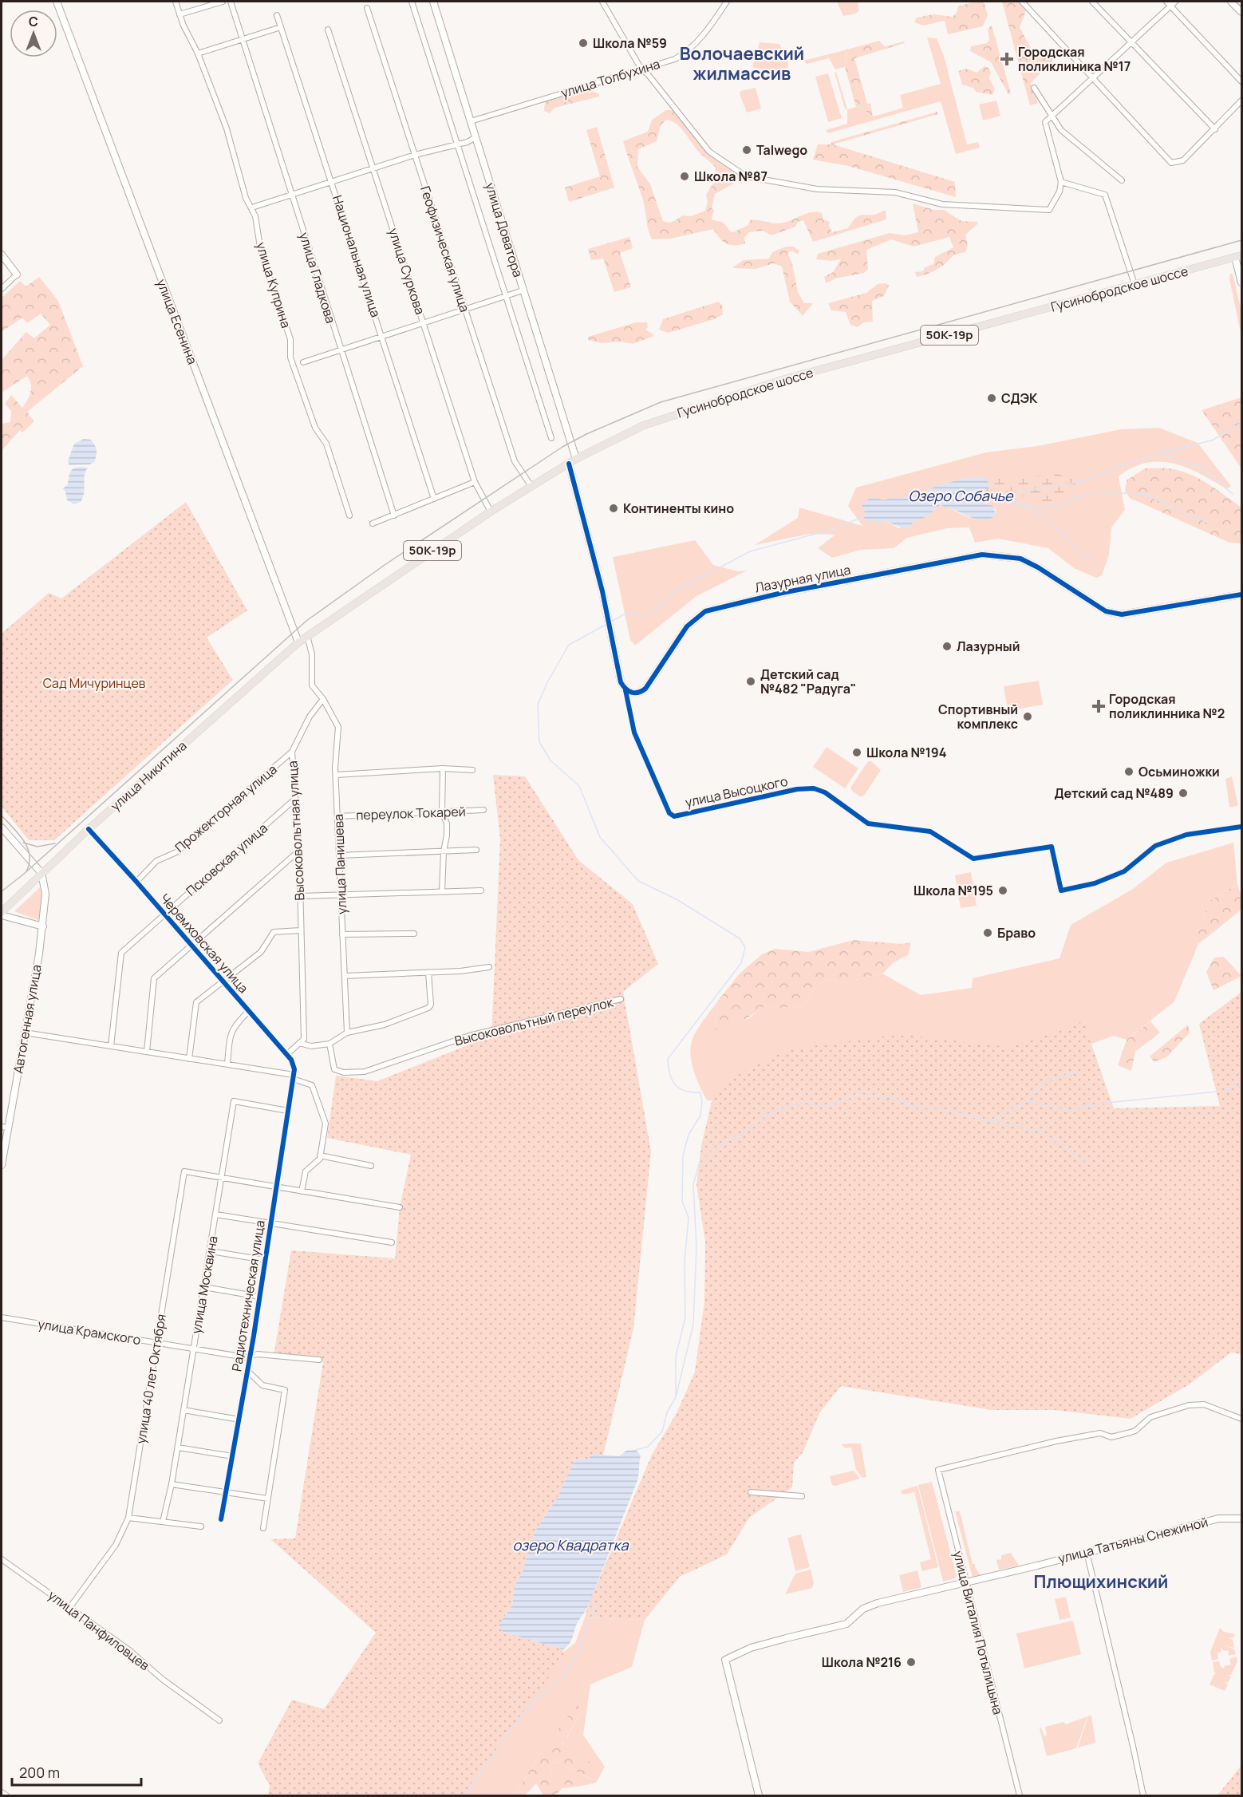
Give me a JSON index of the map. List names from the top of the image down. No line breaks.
{"streets":{"main road":["Гусинобродское шоссе","50К-19р","улица Никитина"],"street":["улица Толбухина","улица Доватора","Геофизическая улица","Национальная улица","улица Суркова","улица Гладкова","улица Куприна","улица Есенина","Лазурная улица","улица Высоцкого","Прожекторная улица","переулок Токарей","Высоковольтная улица","Псковская улица","улица Панишева","Черемховская улица","Автогенная улица","Высоковольтный переулок","улица Москвина","Радиотехническая улица","улица Крамского","улица 40 лет Октября","улица Татьяны Снежиной","улица Панфиловцев","улица Виталия Потылицына"]},"crossings":[["улица Толбухина","улица Доватора"],["улица Доватора","Гусинобродское шоссе"],["Геофизическая улица","Гусинобродское шоссе"],["улица Суркова","Гусинобродское шоссе"],["Гусинобродское шоссе","улица Есенина"],["Гусинобродское шоссе","улица Никитина"],["улица Есенина","улица Никитина"],["Лазурная улица","улица Высоцкого"],["улица Никитина","Черемховская улица"],["улица Никитина","Автогенная улица"],["Прожекторная улица","Высоковольтная улица"],["Прожекторная улица","Черемховская улица"],["переулок Токарей","улица Панишева"],["Высоковольтная улица","Псковская улица"],["Высоковольтная улица","улица Панишева"],["Псковская улица","Черемховская улица"],["Черемховская улица","Радиотехническая улица"],["улица Москвина","Радиотехническая улица"],["улица Москвина","улица Крамского"],["улица Москвина","улица 40 лет Октября"],["Радиотехническая улица","улица Крамского"],["улица Крамского","улица 40 лет Октября"],["улица 40 лет Октября","улица Панфиловцев"],["улица Татьяны Снежиной","улица Виталия Потылицына"]],"districts":["Волочаевский жилмассив","Плющихинский"],"water":["Озеро Собачье","озеро Квадратка"],"parks":["Сад Мичуринцев"],"places":{"other":["Школа №59","Talwego","Школа №87","СДЭК","Континенты кино","Лазурный","Детский сад №482 \"Радуга\"","Спортивный комплекс","Школа №194","Осьминожки","Детский сад №489","Школа №195","Браво","Школа №216"],"health":["Городская поликлиника №17","Городская поликлинника №2"]},"scale_bar":"200 m","north":"top"}
